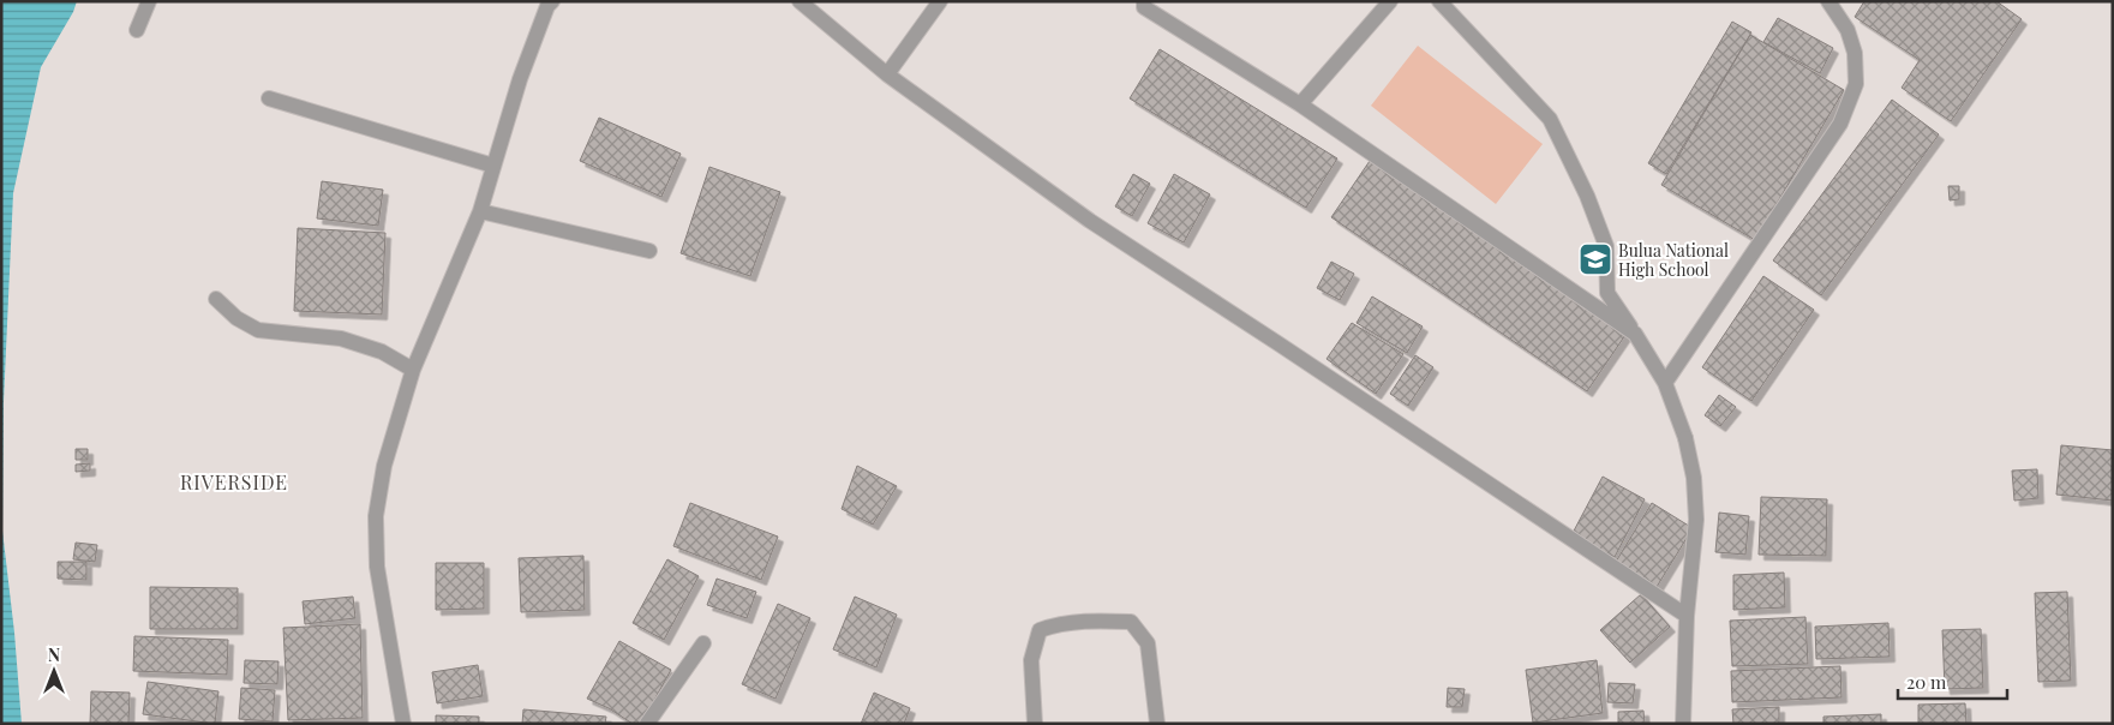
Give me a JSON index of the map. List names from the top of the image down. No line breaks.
{"districts":["RIVERSIDE"],"places":{"school or university":["Bulua National High School"]},"scale_bar":"20 m","north":"top"}
